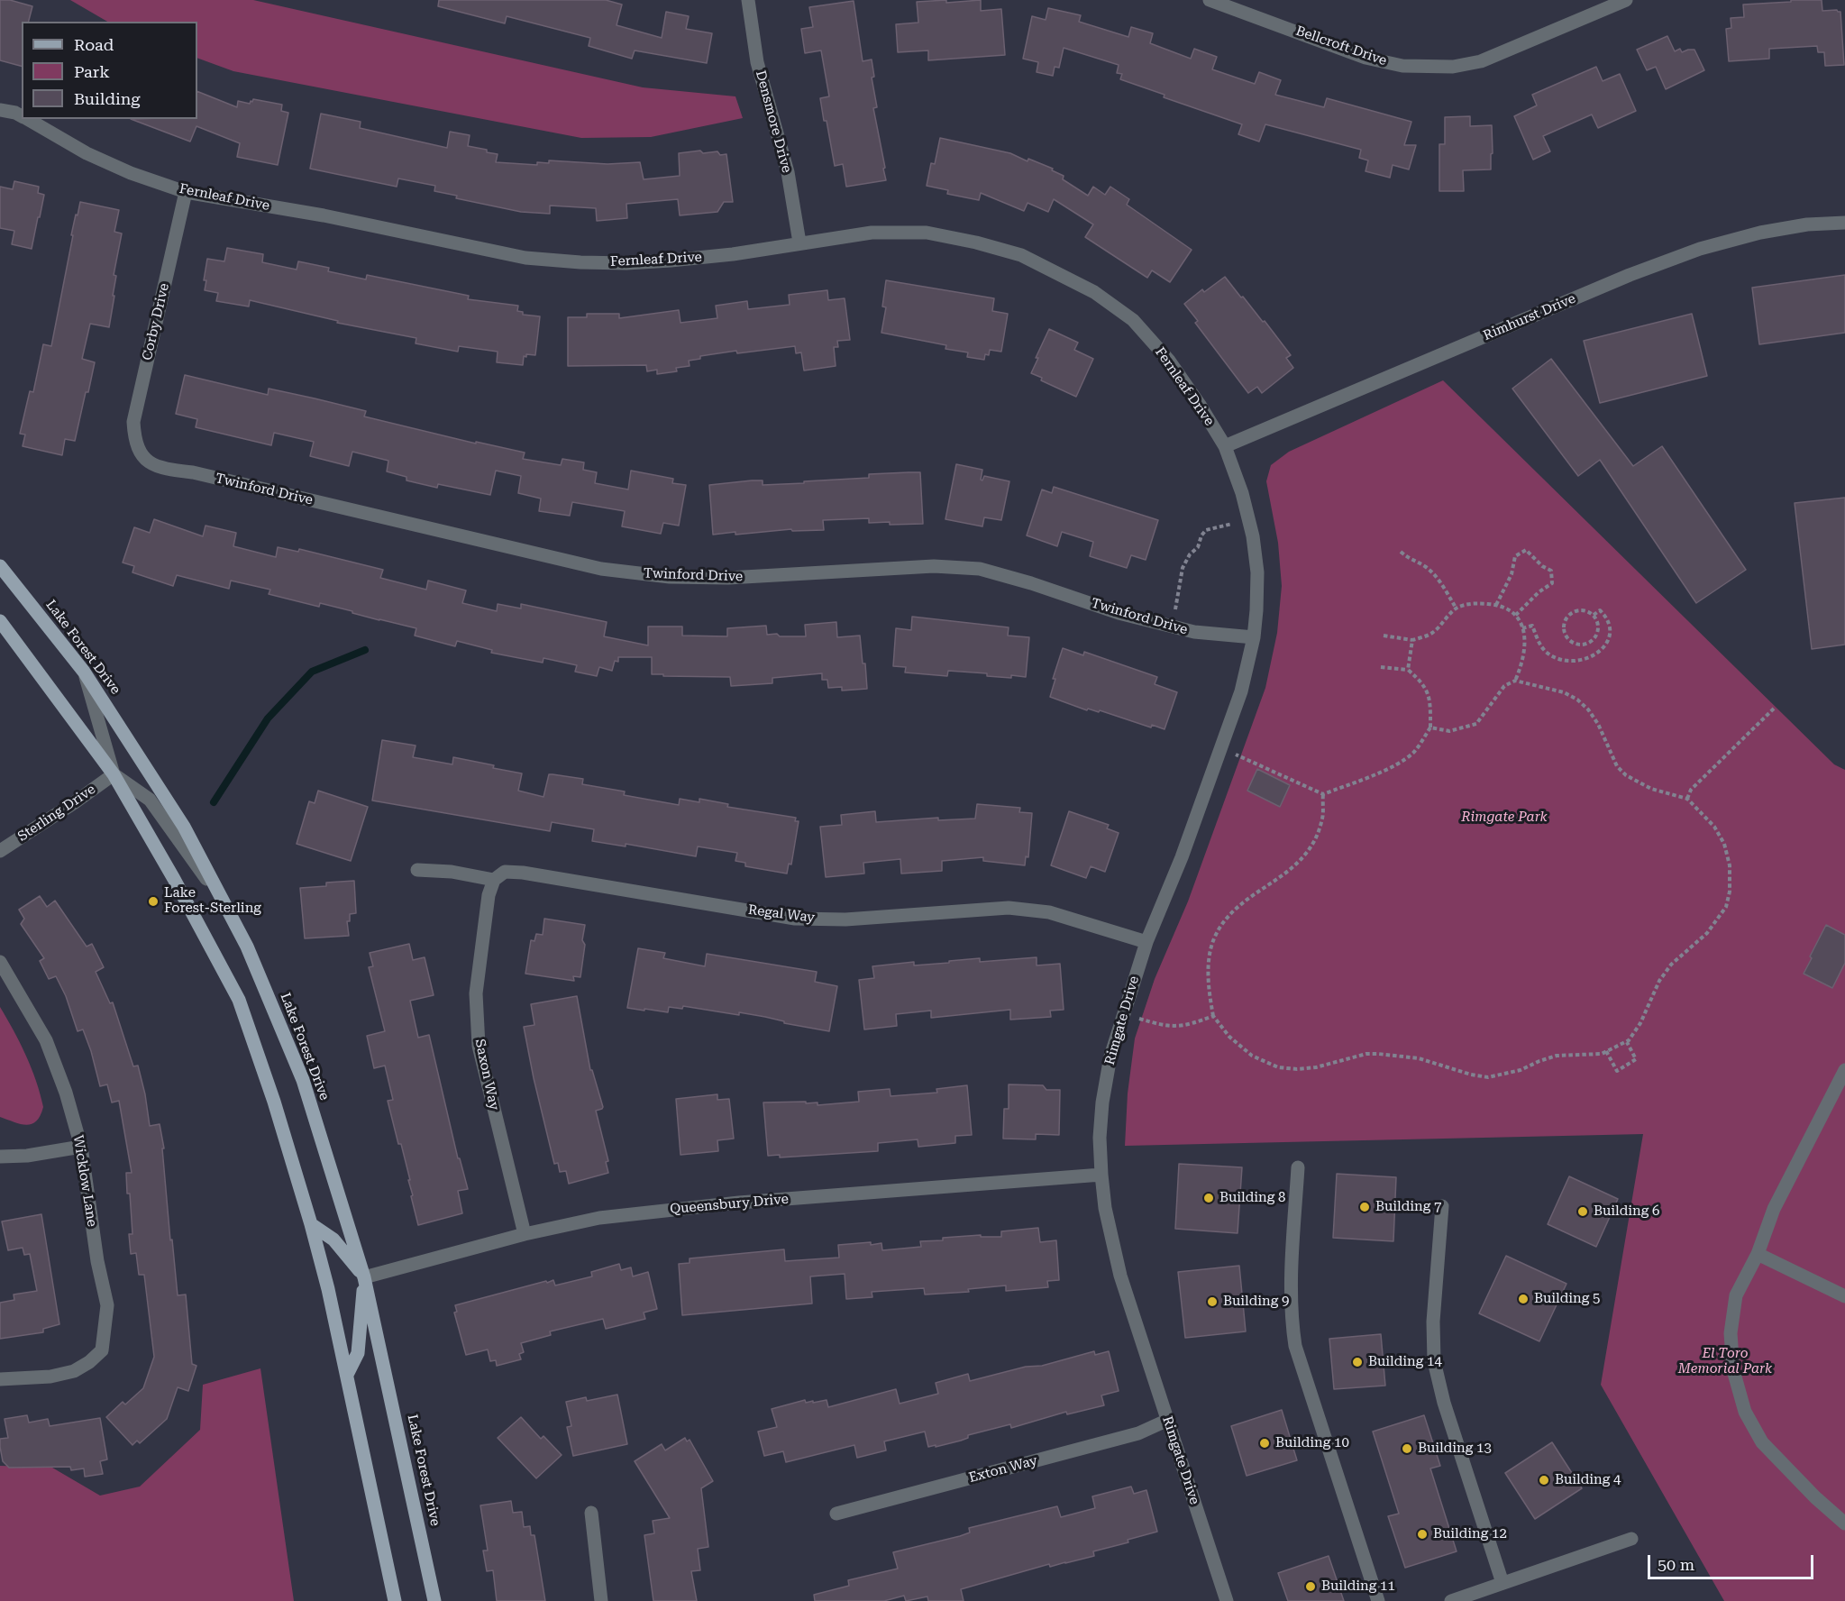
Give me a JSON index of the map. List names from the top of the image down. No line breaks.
{"streets":{"main road":["Lake Forest Drive"],"street":["Bellcroft Drive","Densmore Drive","Fernleaf Drive","Rimhurst Drive","Corby Drive","Twinford Drive","Sterling Drive","Regal Way","Rimgate Drive","Saxon Way","Wicklow Lane","Queensbury Drive","Exton Way"]},"crossings":[["Densmore Drive","Fernleaf Drive"],["Fernleaf Drive","Rimhurst Drive"],["Fernleaf Drive","Corby Drive"],["Fernleaf Drive","Rimgate Drive"],["Rimhurst Drive","Rimgate Drive"],["Corby Drive","Twinford Drive"],["Twinford Drive","Rimgate Drive"],["Lake Forest Drive","Queensbury Drive"],["Regal Way","Rimgate Drive"],["Regal Way","Saxon Way"],["Rimgate Drive","Queensbury Drive"],["Rimgate Drive","Exton Way"],["Saxon Way","Queensbury Drive"]],"parks":["Rimgate Park","El Toro Memorial Park"],"places":["Lake Forest-Sterling","Building 8","Building 7","Building 6","Building 5","Building 9","Building 14","Building 10","Building 13","Building 4","Building 12","Building 11"],"legend":["Road","Park","Building"],"scale_bar":"50 m"}
